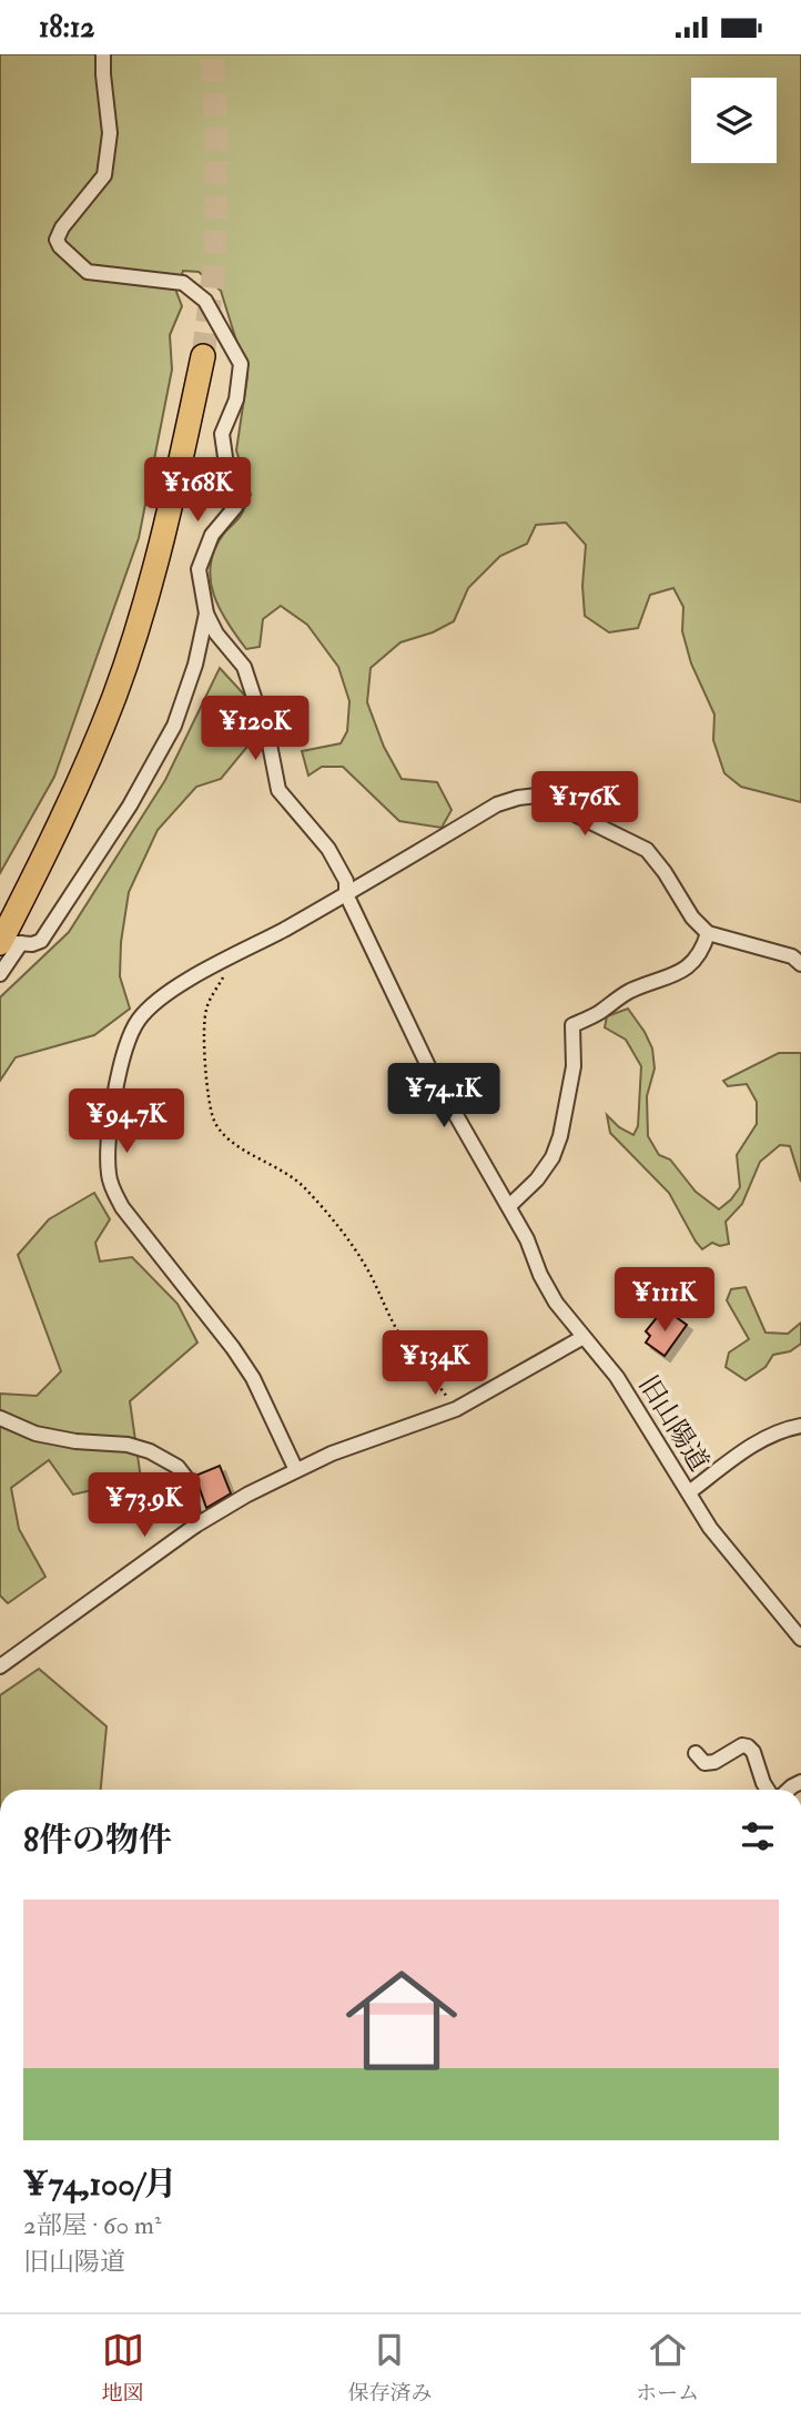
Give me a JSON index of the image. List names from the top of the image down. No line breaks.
{"streets":{"street":["旧山陽道"]},"page":{"status":"18:12","price":["¥168K","¥120K","¥176K","¥74.1K","¥94.7K","¥111K","¥134K","¥73.9K"],"heading":"8件の物件","list":[{"name":"¥74,100/月","note":"2部屋 · 60 m² · 旧山陽道"}],"tabs":["地図","保存済み","ホーム"]}}
